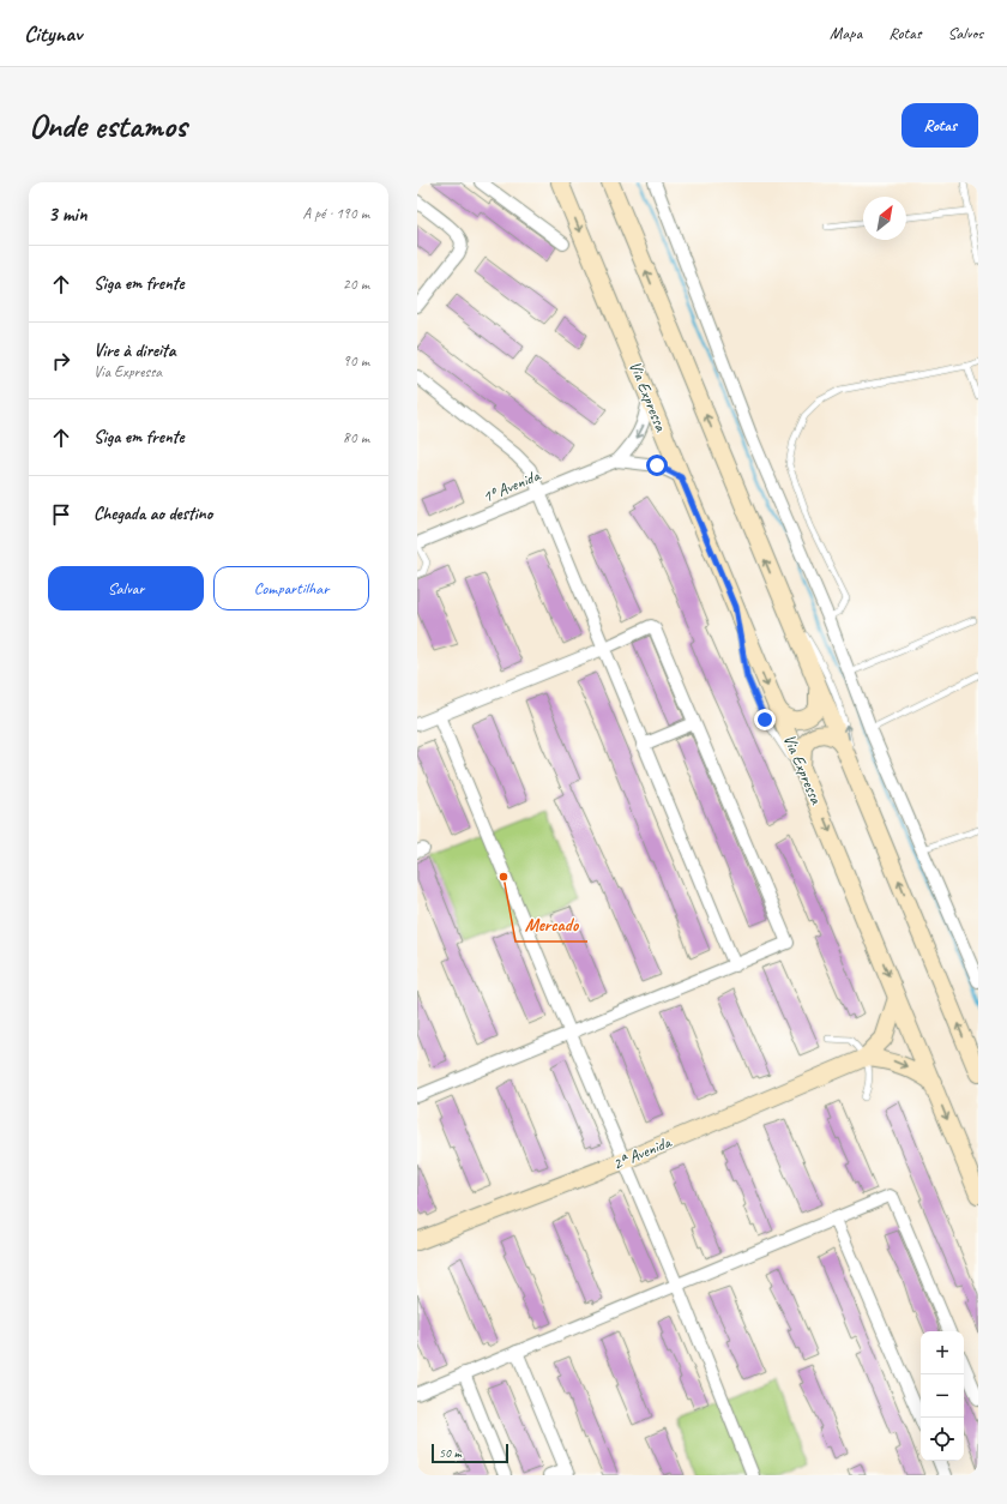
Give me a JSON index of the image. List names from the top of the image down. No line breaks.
{"streets":{"main road":["Via Expressa","2ª Avenida"],"street":["1º Avenida"]},"places":["Mercado"],"scale_bar":"50 m","north":"top right","page":{"header":"Citynav","nav":["Mapa","Rotas","Salvos"],"buttons":["Rotas",["Salvar","Compartilhar"]],"title":"Onde estamos","heading":["3 min","A pé · 190 m"],"list":[["Siga em frente","20 m"],["Vire à direita","Via Expressa","90 m"],["Siga em frente","80 m"],"Chegada ao destino"],"map_buttons":["+","−"],"scale":"50 m"}}
